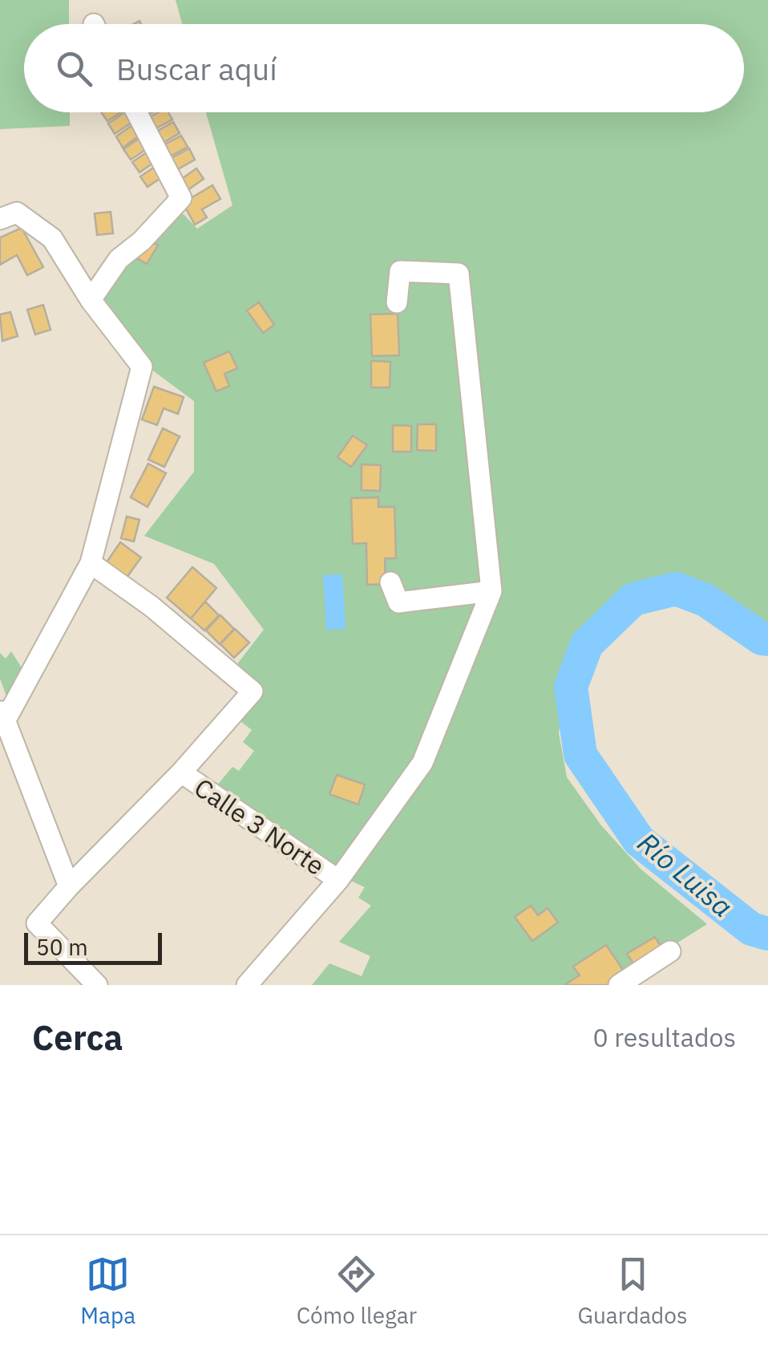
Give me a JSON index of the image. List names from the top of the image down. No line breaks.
{"streets":{"street":["Calle 3 Norte"]},"water":["Río Luisa"],"scale_bar":"50 m","page":{"search":"Buscar aquí","scale":"50 m","heading":["Cerca","0 resultados"],"nav":["Mapa","Cómo llegar","Guardados"]}}
